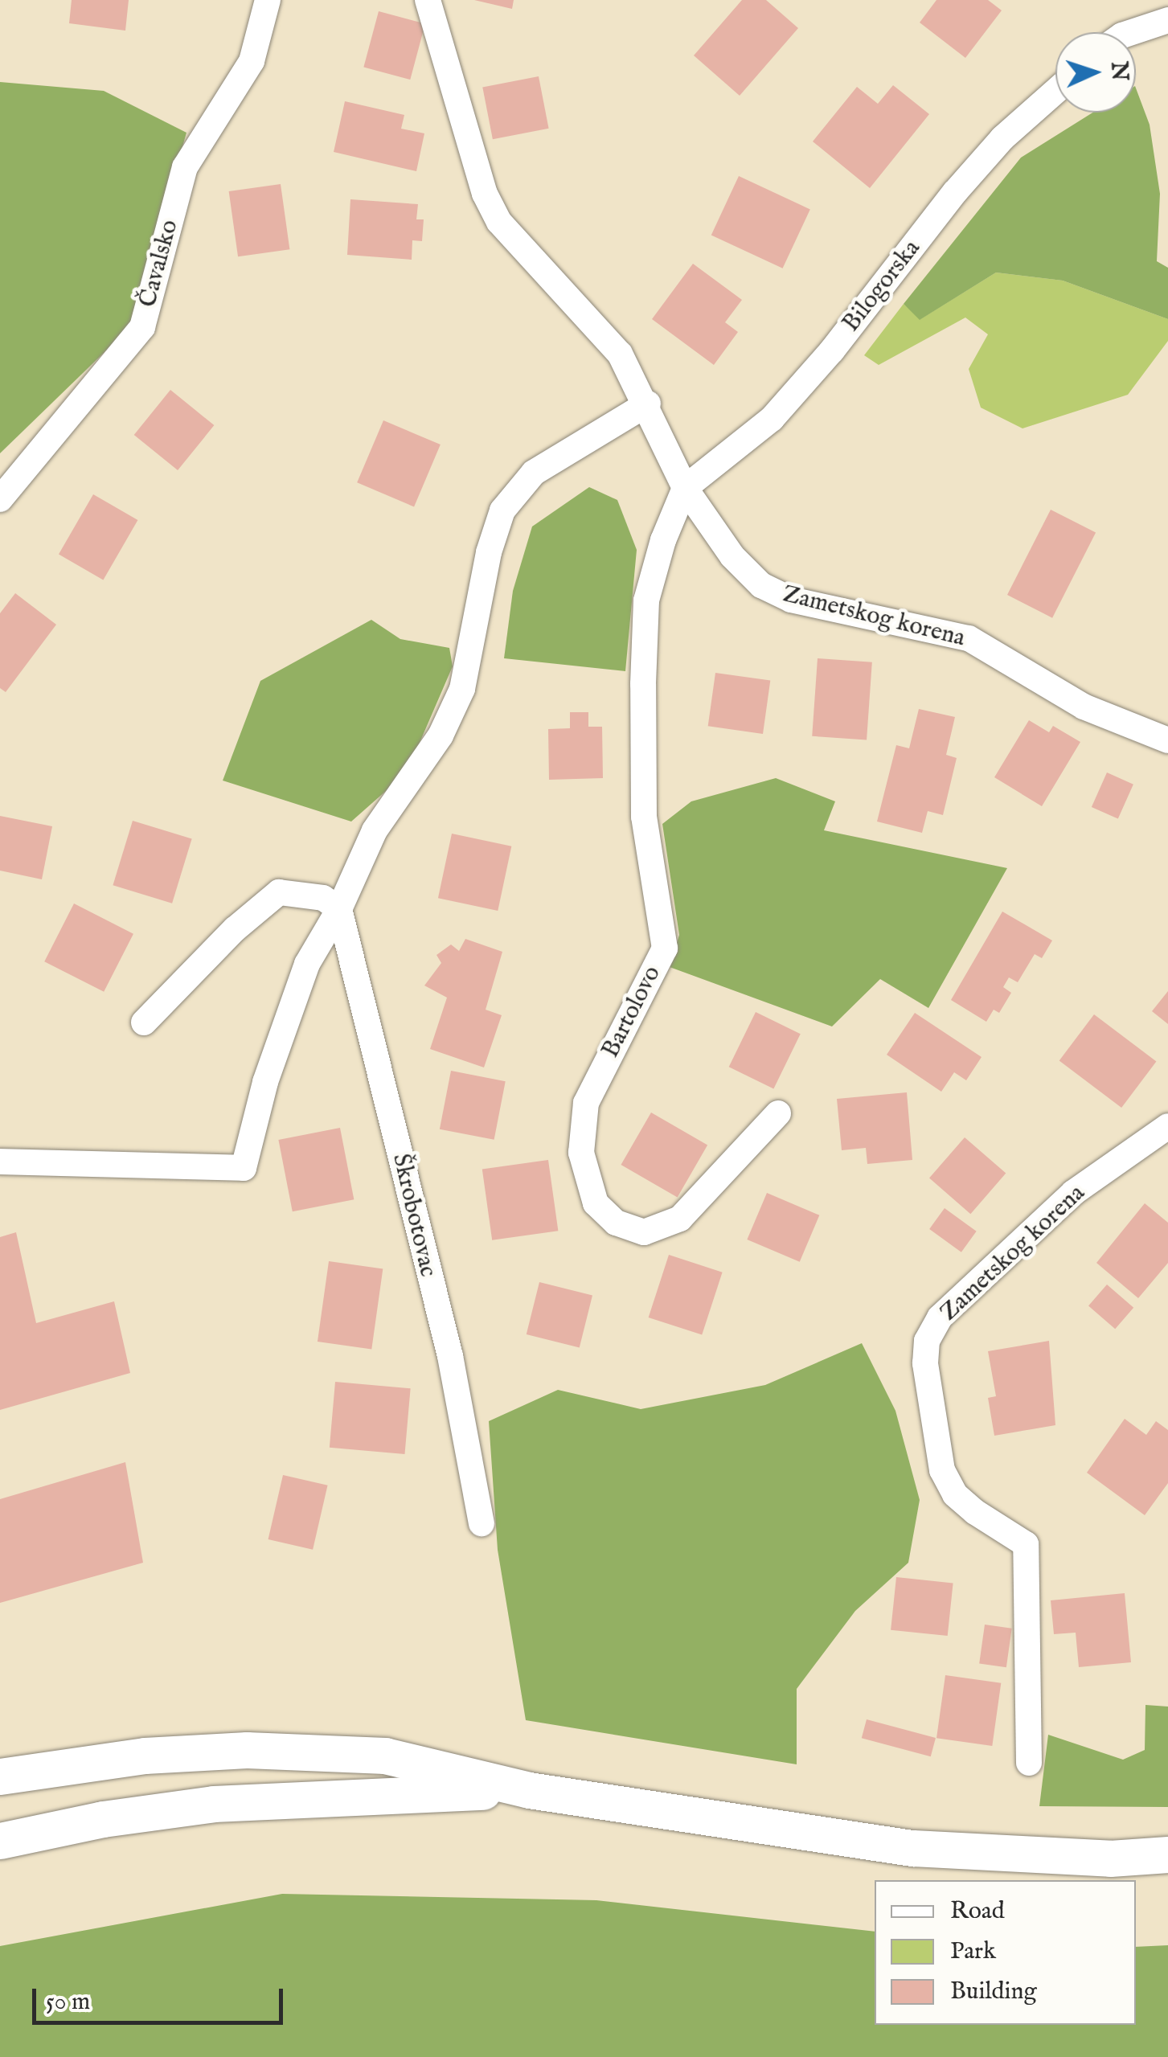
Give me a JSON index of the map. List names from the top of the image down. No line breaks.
{"streets":{"street":["Čavalsko","Bilogorska","Zametskog korena","Bartolovo","Škrobotovac"]},"crossings":[["Bilogorska","Zametskog korena"],["Bilogorska","Bartolovo"],["Zametskog korena","Bartolovo"]],"legend":["Road","Park","Building"],"scale_bar":"50 m","north":"right"}
